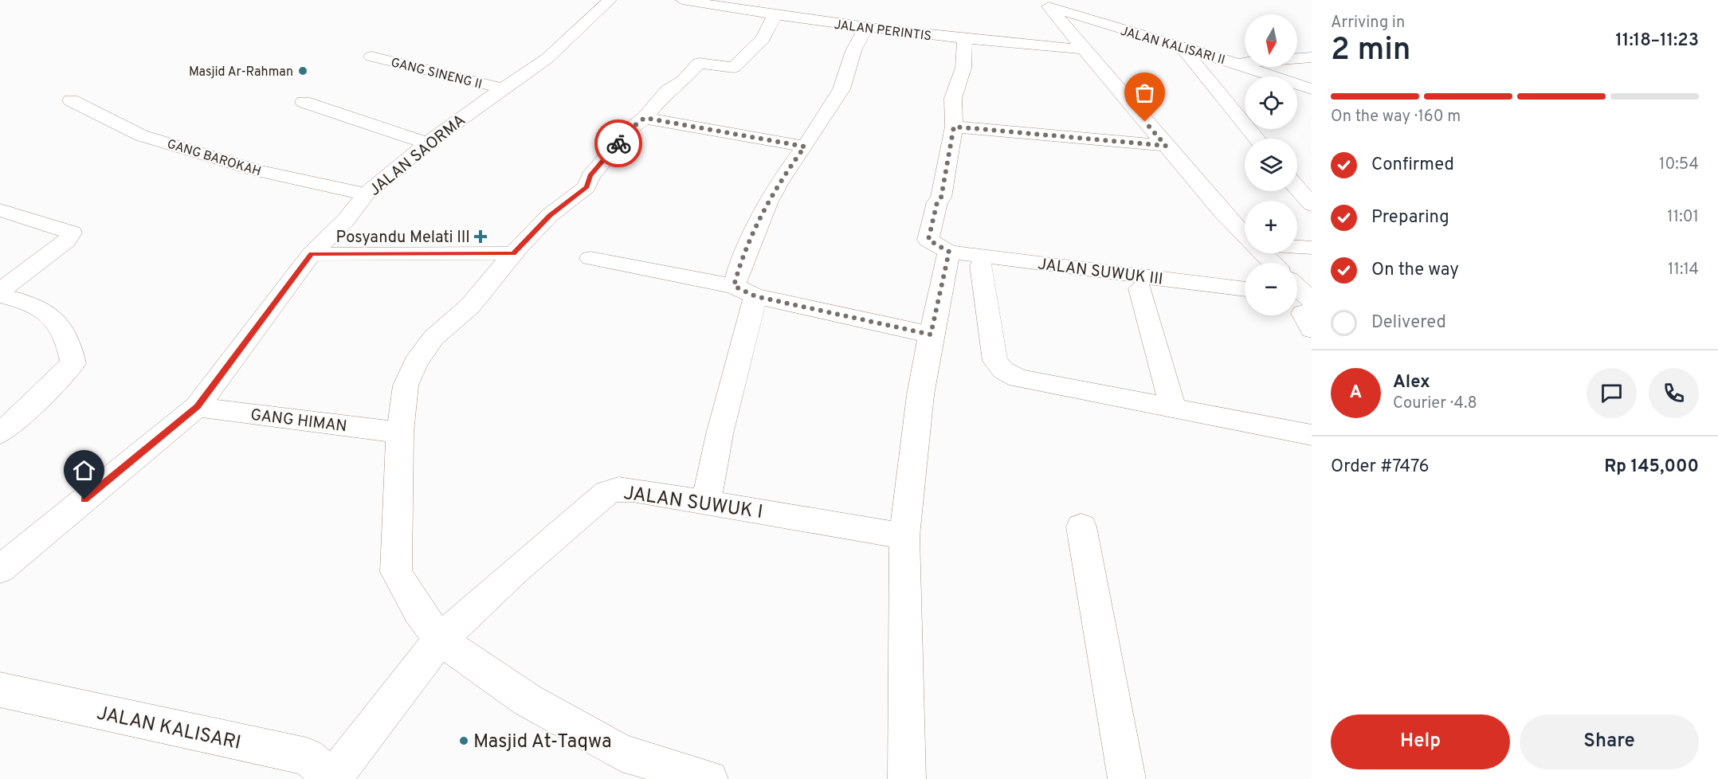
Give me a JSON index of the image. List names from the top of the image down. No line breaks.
{"streets":{"street":["JALAN PERINTIS","JALAN KALISARI II","GANG SINENG II","JALAN SAORMA","GANG BAROKAH","JALAN SUWUK III","GANG HIMAN","JALAN SUWUK I","JALAN KALISARI"]},"crossings":[["GANG SINENG II","JALAN SAORMA"],["JALAN SAORMA","GANG BAROKAH"],["JALAN SAORMA","GANG HIMAN"]],"places":{"other":["Masjid Ar-Rahman","Masjid At-Taqwa"],"health":["Posyandu Melati III"]},"north":"bottom","page":{"heading":["2 min","Arriving in","11:18–11:23"],"panel":["Alex","Courier · 4.8","Order #7476","Rp 145,000"],"map_buttons":["+","−"],"bar":"On the way · 160 m","list":[["Confirmed","10:54"],["Preparing","11:01"],["On the way","11:14"],"Delivered"],"round":"A","buttons":["Help","Share"]}}
